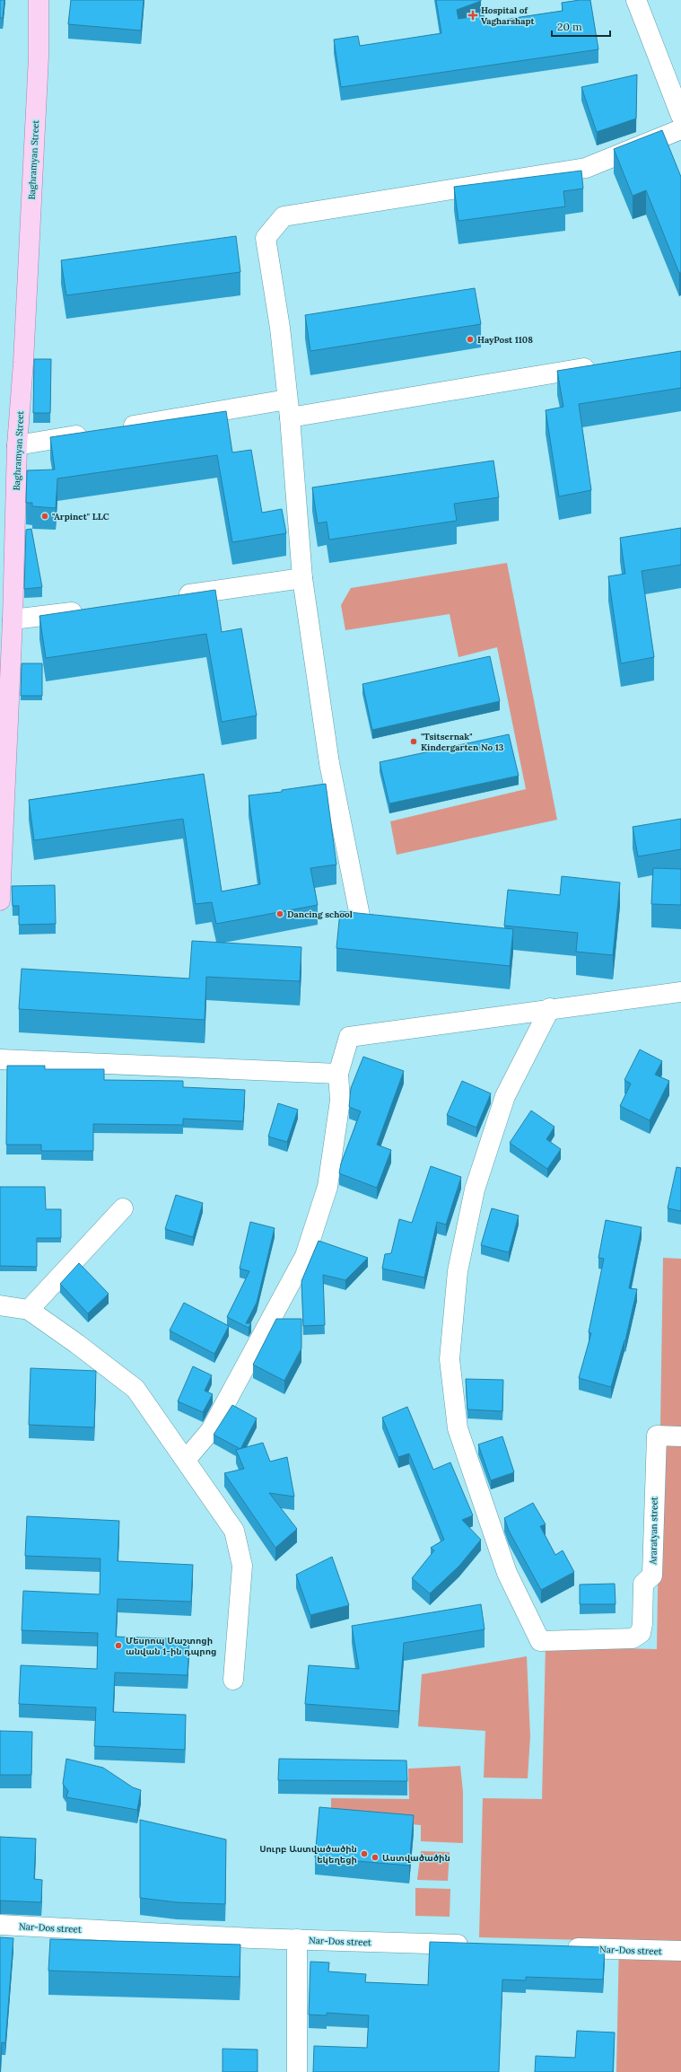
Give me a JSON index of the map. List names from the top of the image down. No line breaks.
{"streets":{"main road":["Baghramyan Street"],"street":["Araratyan street","Nar-Dos street"]},"places":{"health":["Hospital of Vagharshapt"],"other":["HayPost 1108","\"Arpinet\" LLC","\"Tsitsernak\" Kindergarten No 13","Dancing school","Մեսրոպ Մաշտոցի անվան 1-ին դպրոց","Սուրբ Աստվածածին եկեղեցի","Աստվածածին"]},"scale_bar":"20 m"}
